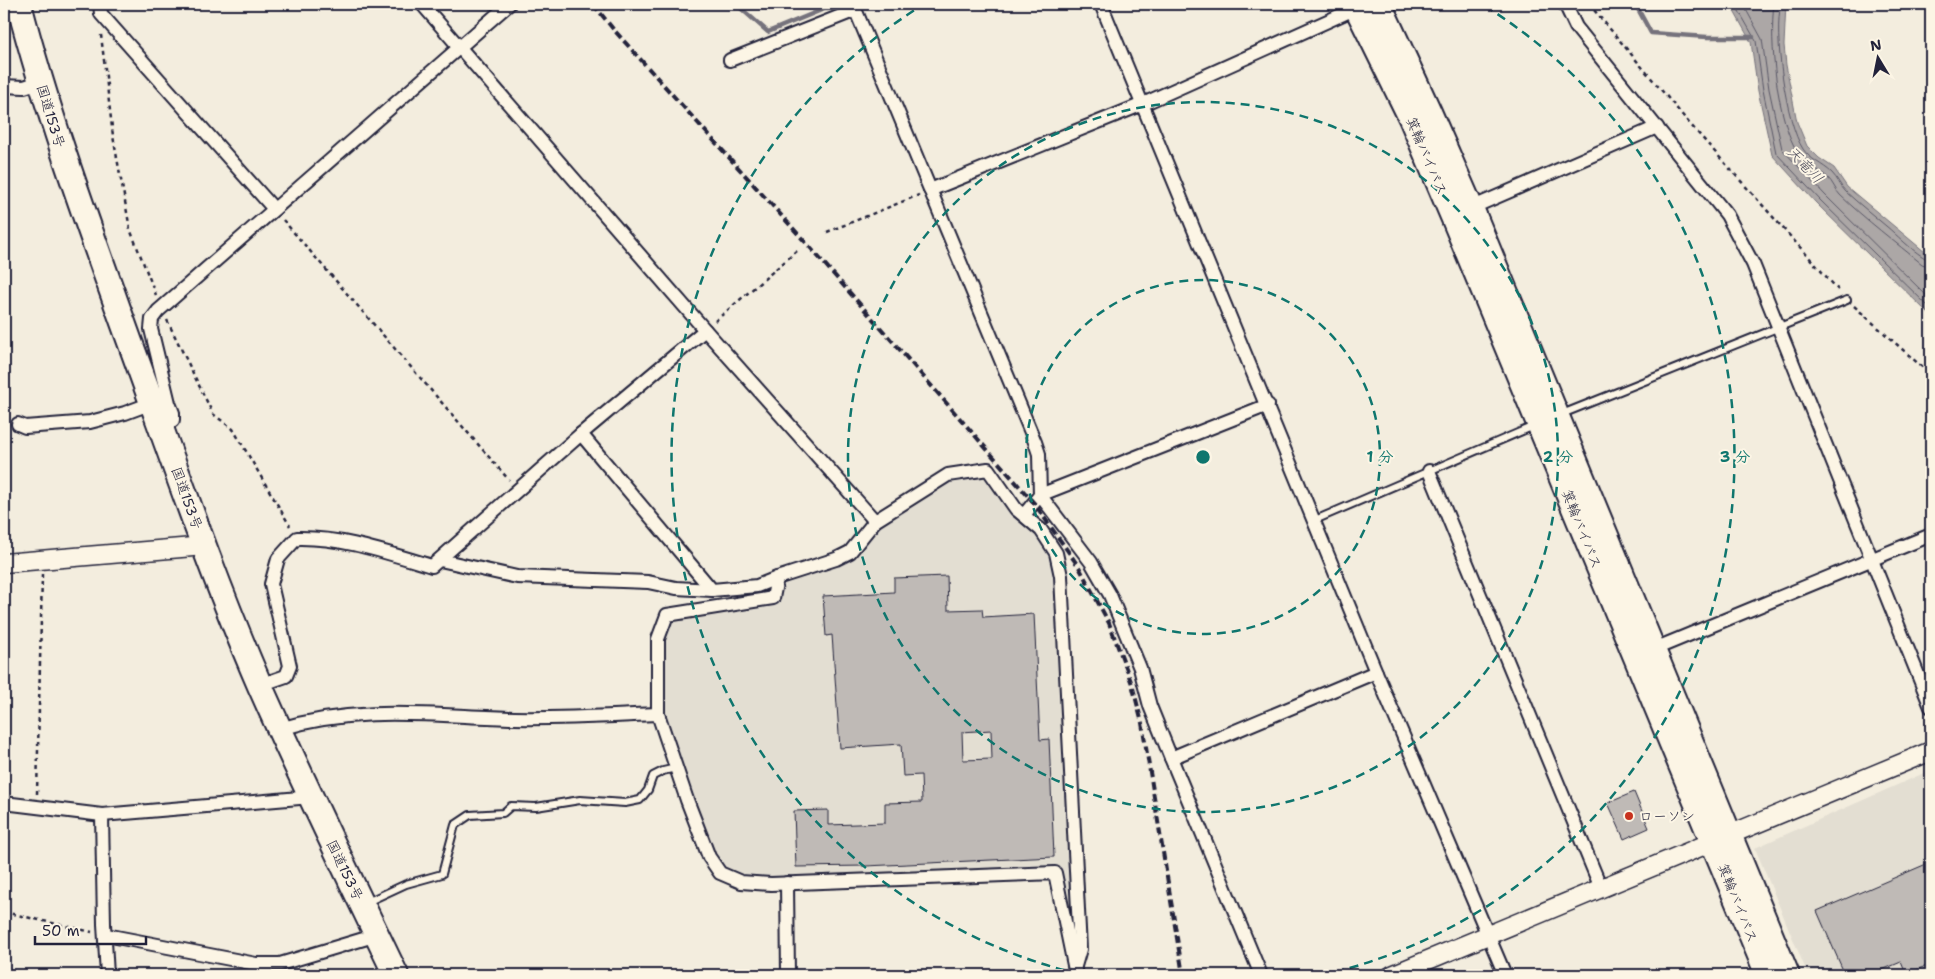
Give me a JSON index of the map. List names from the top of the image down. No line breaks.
{"streets":{"highway":["国道153号","箕輪バイパス"]},"water":["天竜川"],"places":["ローソン"],"scale_bar":"50 m","north":"top","rings":["1 分","2 分","3 分"]}
